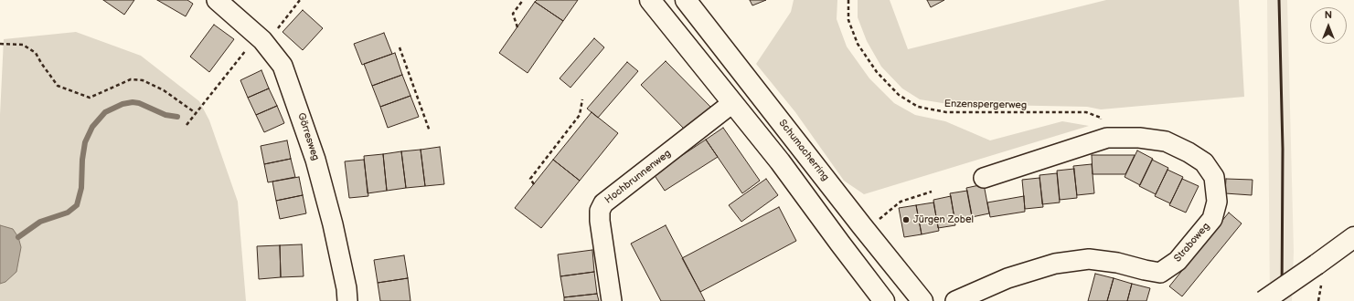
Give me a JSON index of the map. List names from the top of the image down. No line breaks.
{"streets":{"main road":["Schumacherring"],"street":["Görresweg","Hochbrunnenweg","Straboweg"],"path":["Enzenspergerweg"]},"crossings":[["Enzenspergerweg","Straboweg"]],"places":["Jürgen Zobel"],"north":"top"}
